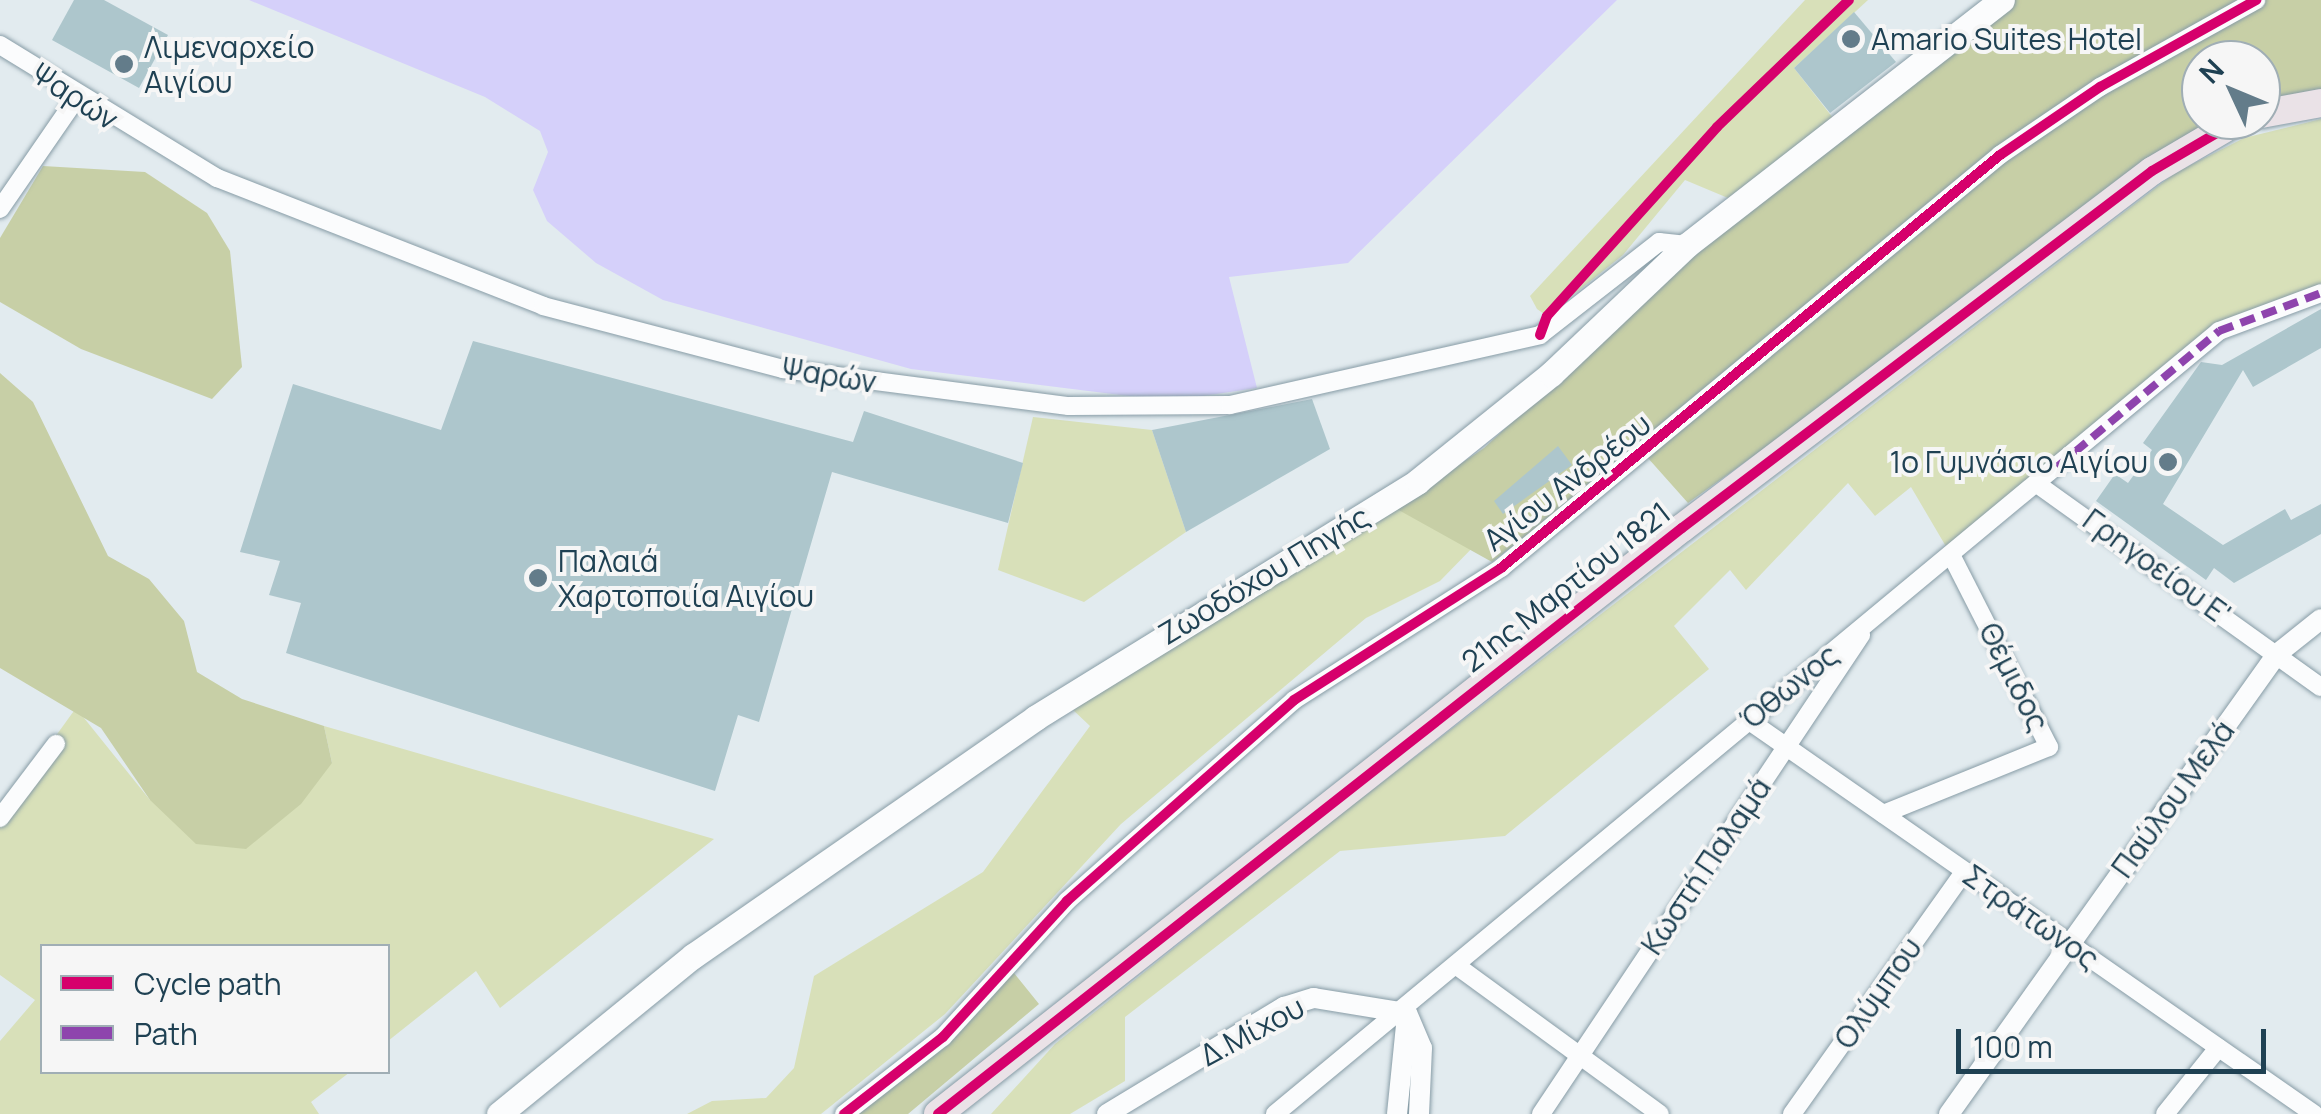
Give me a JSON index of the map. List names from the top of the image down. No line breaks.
{"streets":{"main road":["Ζωοδόχου Πηγής","21ης Μαρτίου 1821"],"street":["Ψαρών","Αγίου Ανδρέου","Γρηγοείου Ε'","Θέμιδος","Όθωνος","Παύλου Μελά","Κωστή Παλαμά","Στράτωνος","Ολύμπου","Δ.Μίχου"]},"crossings":[["Ψαρών","Ζωοδόχου Πηγής"],["Γρηγοείου Ε'","Όθωνος"],["Γρηγοείου Ε'","Παύλου Μελά"],["Θέμιδος","Όθωνος"],["Θέμιδος","Στράτωνος"],["Όθωνος","Κωστή Παλαμά"],["Όθωνος","Στράτωνος"],["Όθωνος","Δ.Μίχου"],["Παύλου Μελά","Στράτωνος"],["Κωστή Παλαμά","Στράτωνος"],["Στράτωνος","Ολύμπου"]],"places":["Amario Suites Hotel","Λιμεναρχείο Αιγίου","1ο Γυμνάσιο Αιγίου","Παλαιά Χαρτοποιία Αιγίου"],"legend":["Cycle path","Path"],"scale_bar":"100 m","north":"top left"}
